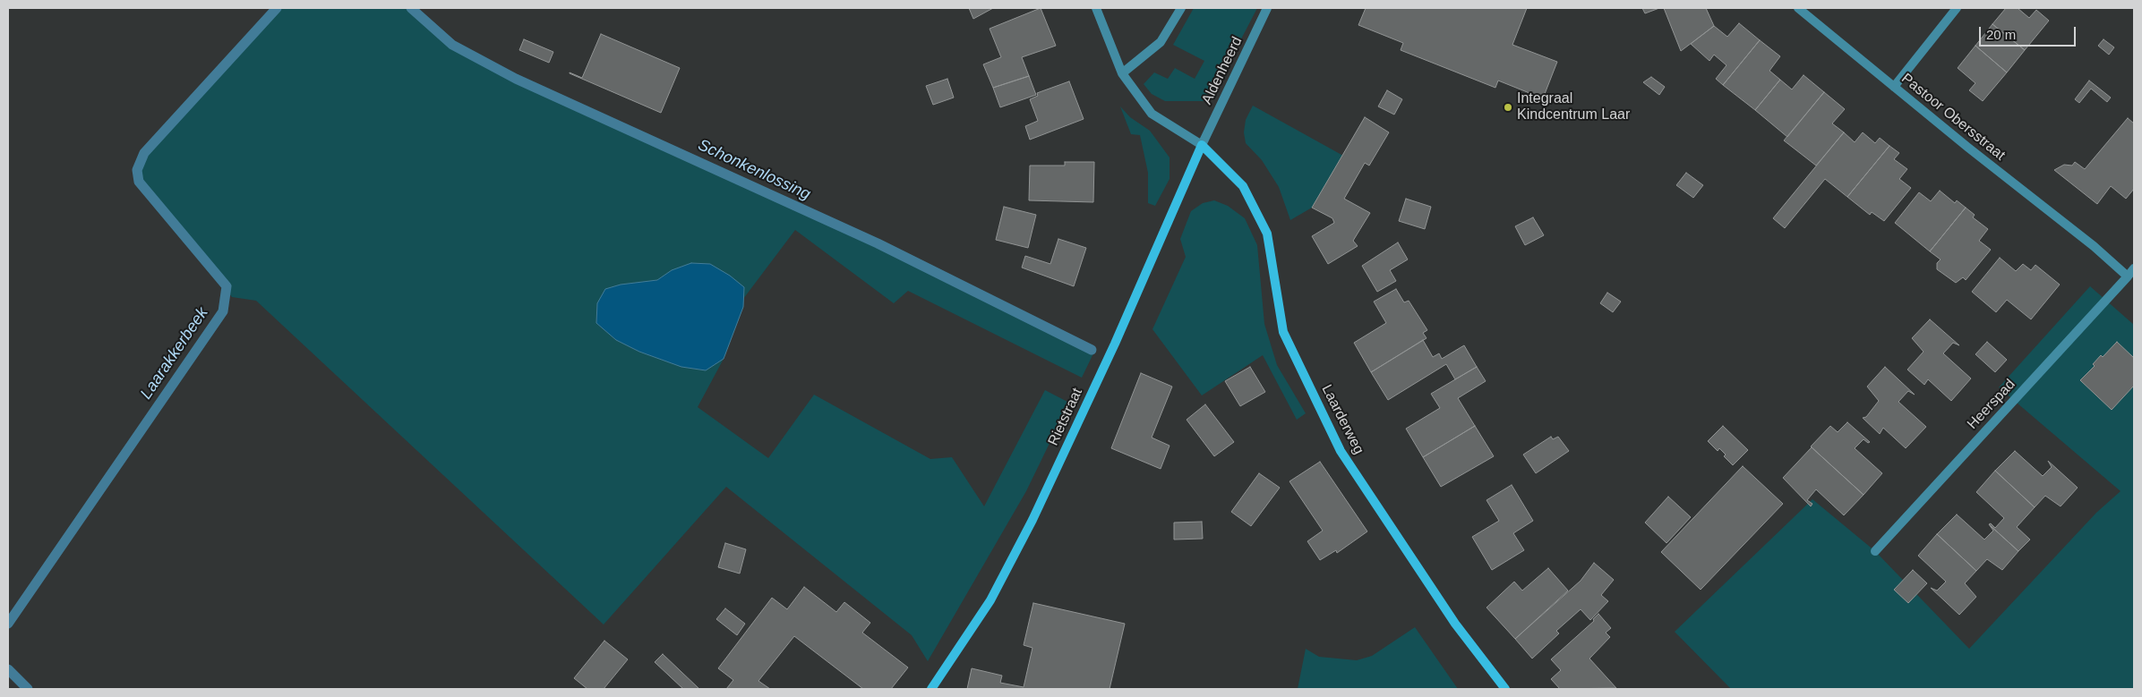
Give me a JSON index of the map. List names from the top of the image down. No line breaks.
{"streets":{"street":["Aldenheerd","Pastoor Obersstraat","Heerspad","Rietstraat","Laarderweg"]},"crossings":[["Aldenheerd","Rietstraat"],["Aldenheerd","Laarderweg"],["Pastoor Obersstraat","Heerspad"],["Rietstraat","Laarderweg"]],"water":["Schonkenlossing","Laarakkerbeek"],"places":["Integraal Kindcentrum Laar"],"scale_bar":"20 m"}
